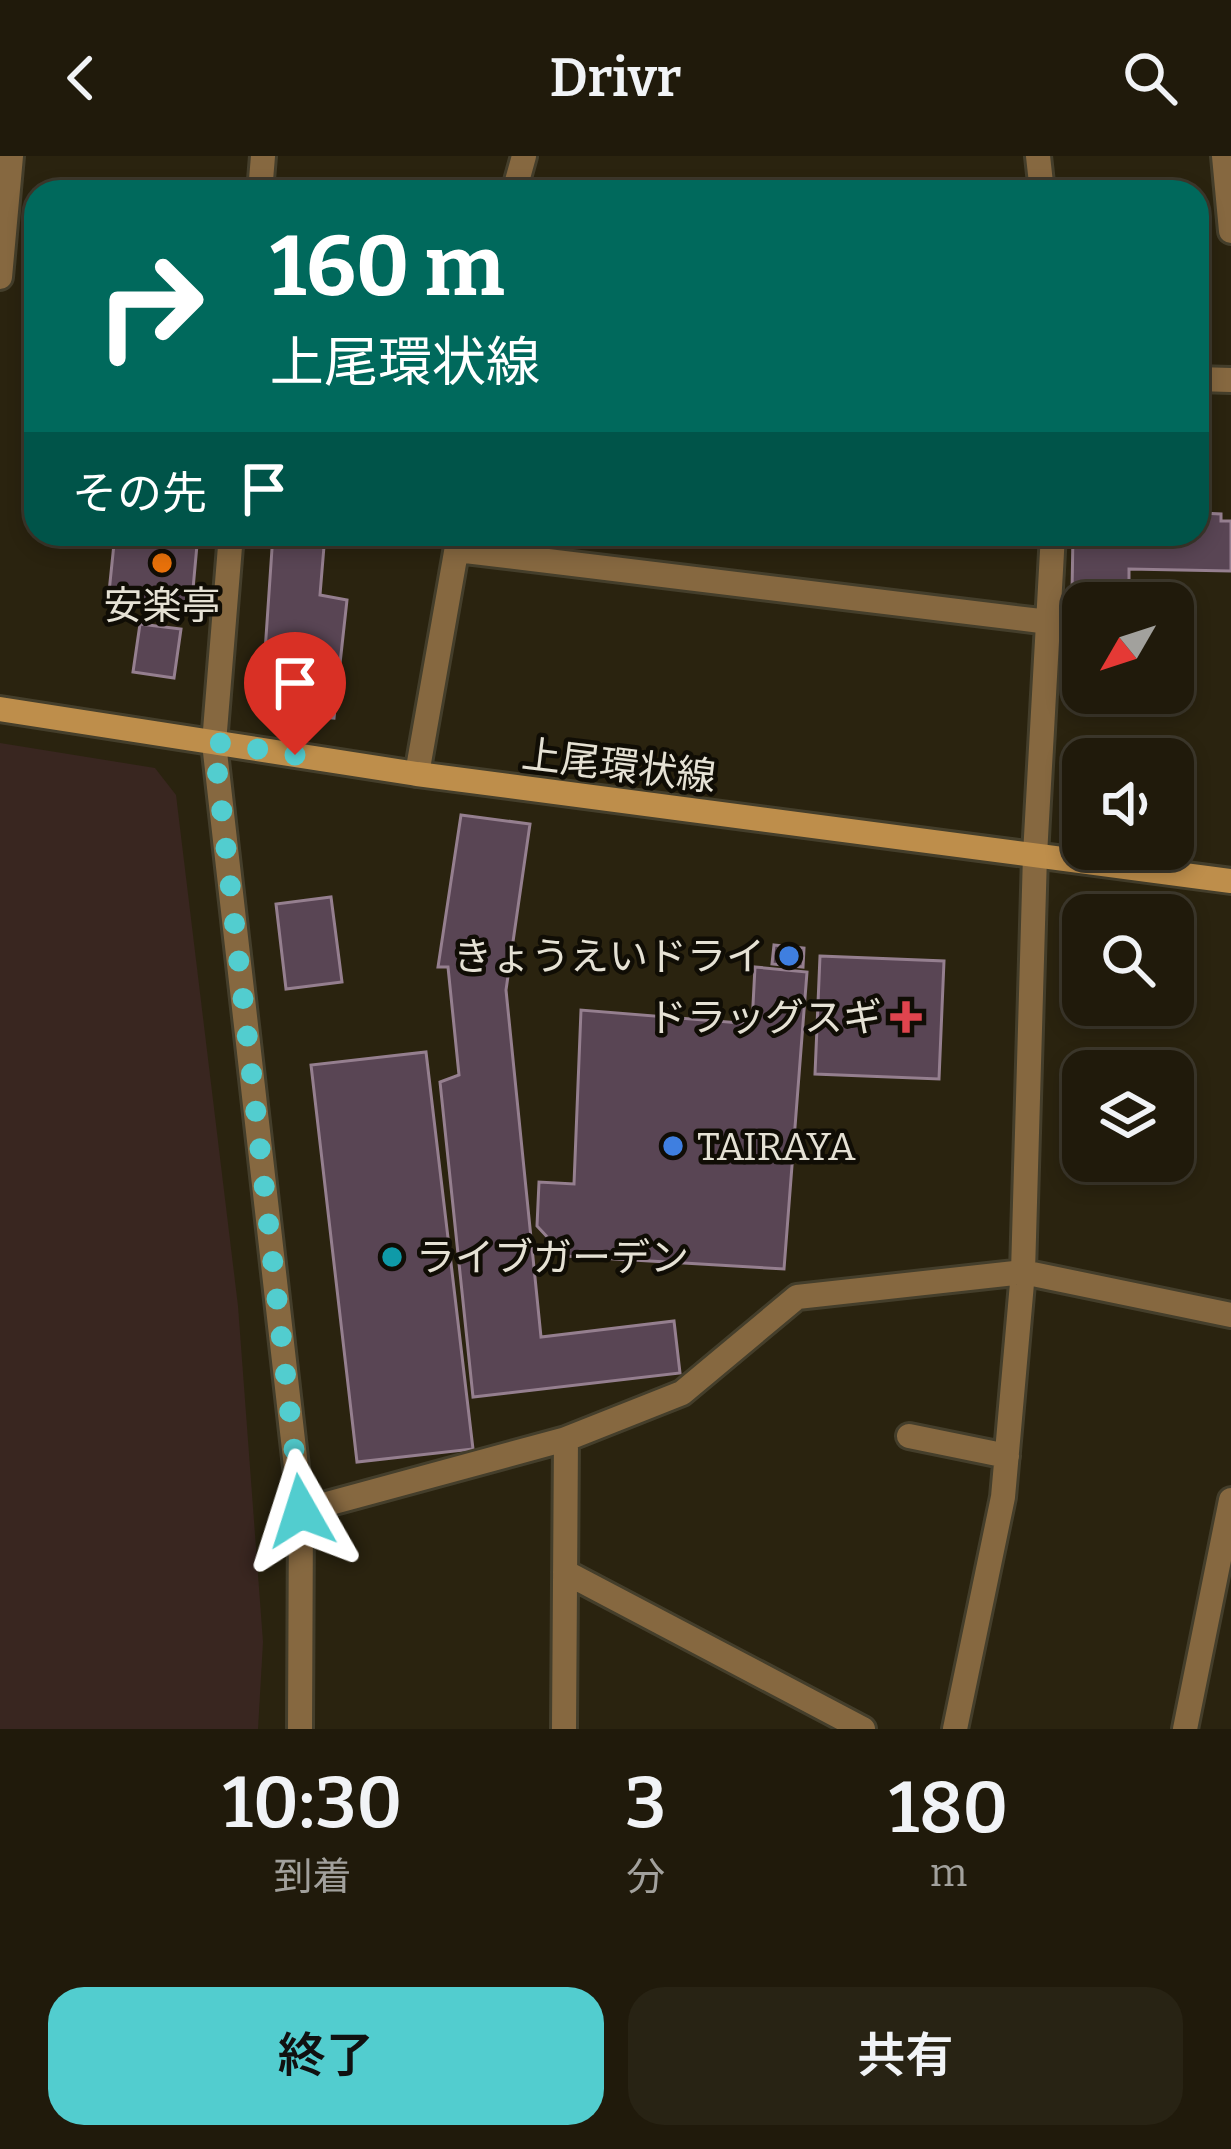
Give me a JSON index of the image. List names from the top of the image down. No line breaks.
{"streets":{"main road":["上尾環状線"]},"places":{"other":["安楽亭","きょうえいドライ","TAIRAYA","ライブガーデン"],"health":["ドラッグスギ"]},"north":"bottom left","page":{"header":"Drivr","turn":["160 m","上尾環状線"],"then":"その先","eta":["10:30","到着","3","分","180","m"],"buttons":["終了","共有"]}}
